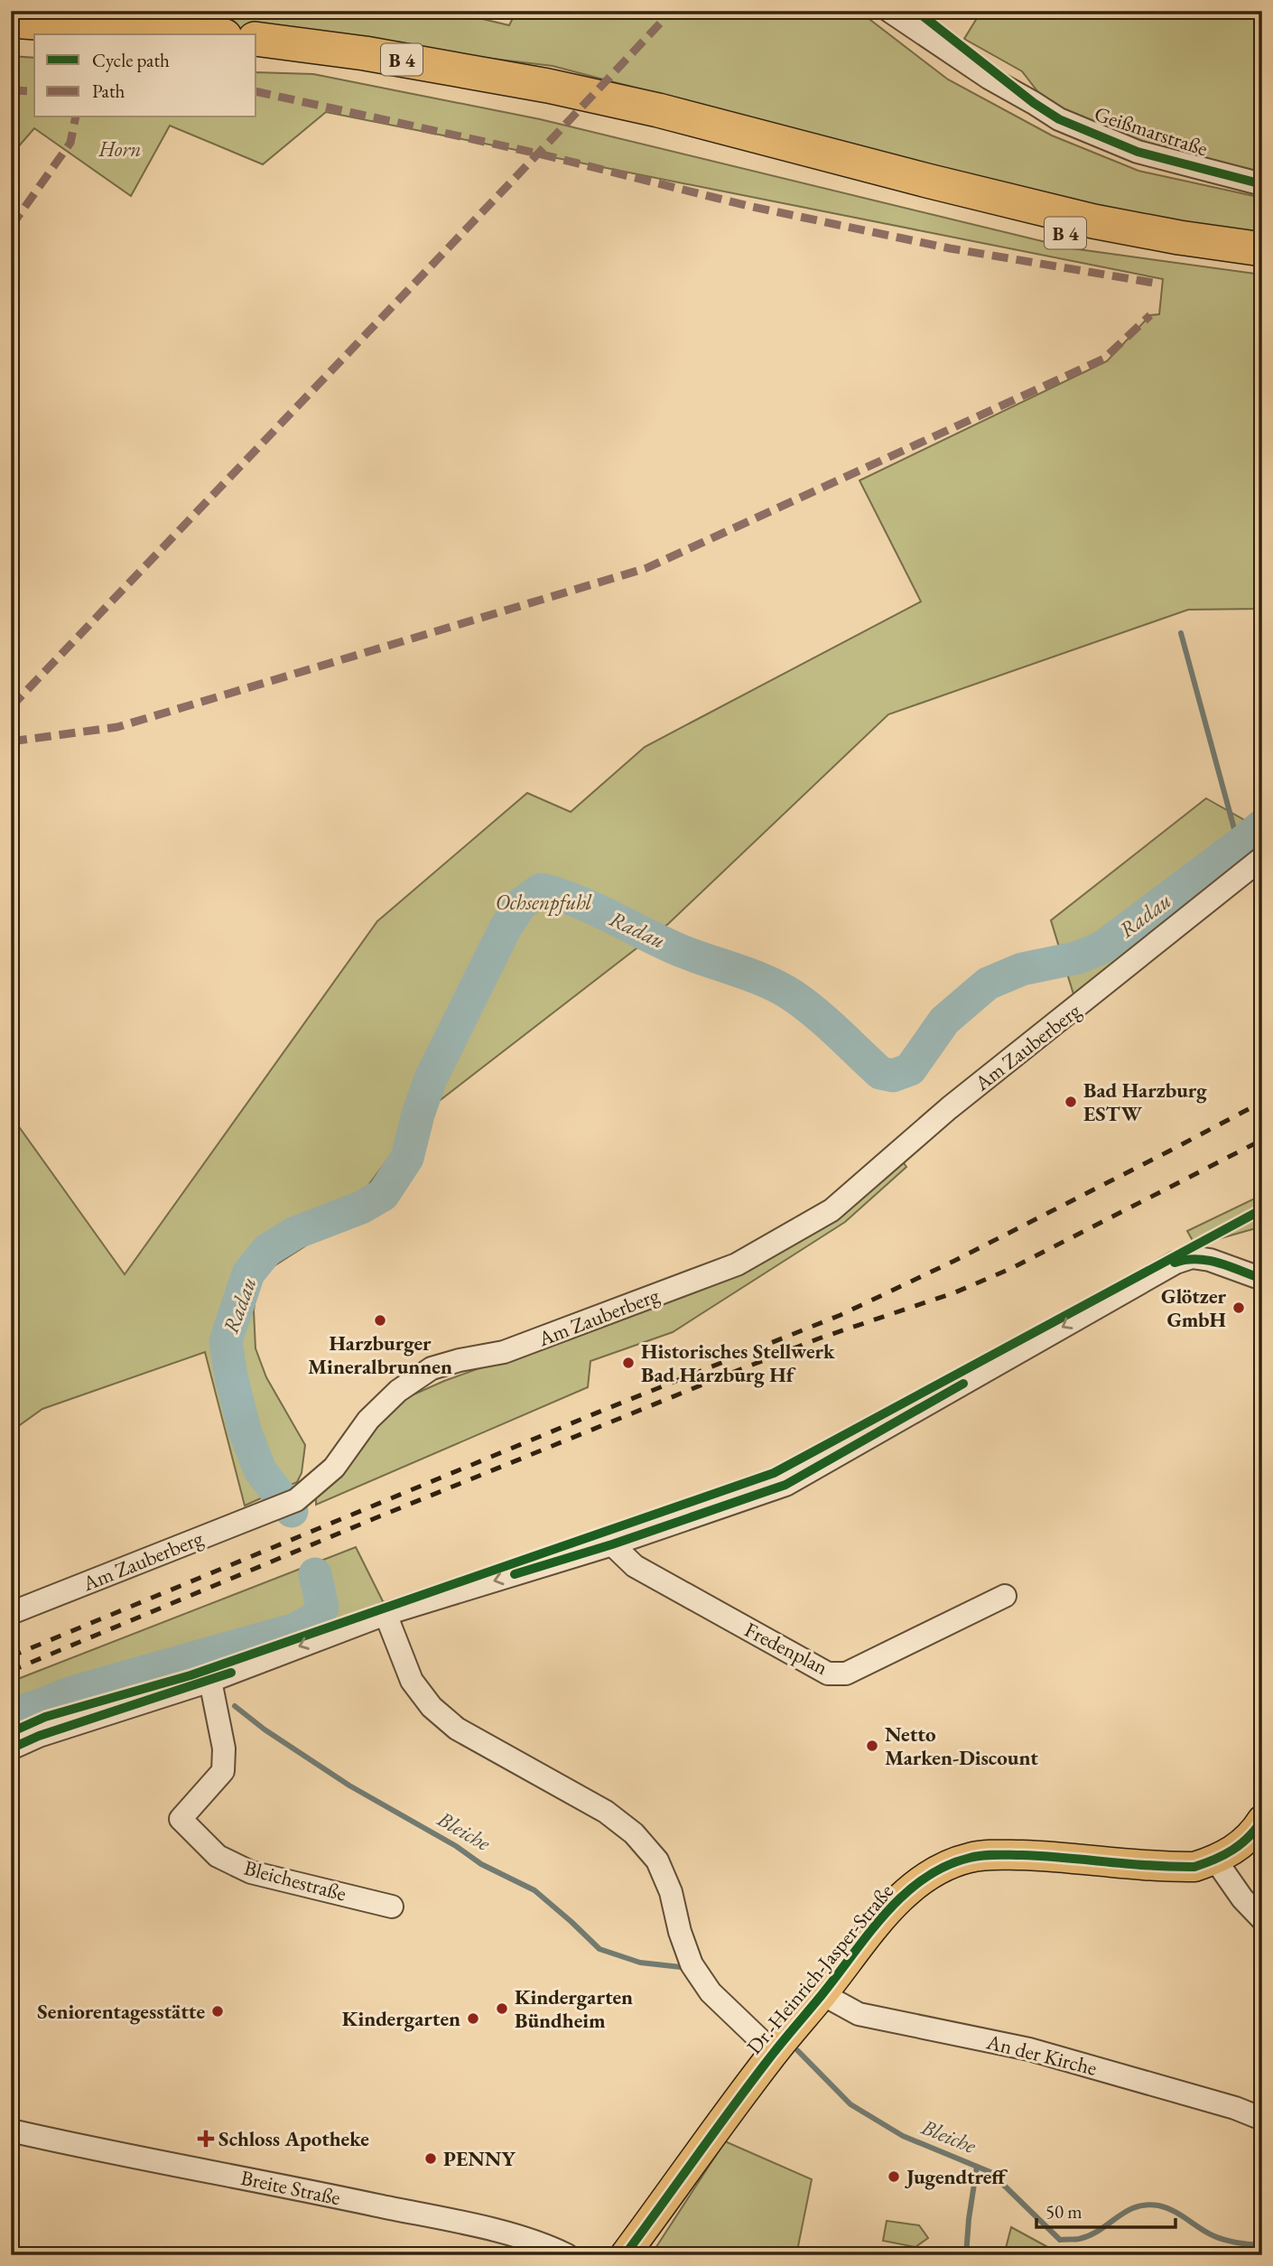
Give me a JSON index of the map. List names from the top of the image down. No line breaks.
{"streets":{"highway":["B 4"],"main road":["Dr.-Heinrich-Jasper-Straße"],"street":["Geißmarstraße","Am Zauberberg","Fredenplan","Bleichestraße","An der Kirche","Breite Straße"]},"crossings":[["Dr.-Heinrich-Jasper-Straße","An der Kirche"]],"water":["Radau","Bleiche"],"parks":["Horn","Ochsenpfuhl"],"places":{"other":["Bad Harzburg ESTW","Glötzer GmbH","Harzburger Mineralbrunnen","Historisches Stellwerk Bad Harzburg Hf","Netto Marken-Discount","Kindergarten Bündheim","Seniorentagesstätte","Kindergarten","PENNY","Jugendtreff"],"health":["Schloss Apotheke"]},"legend":["Cycle path","Path"],"scale_bar":"50 m"}
